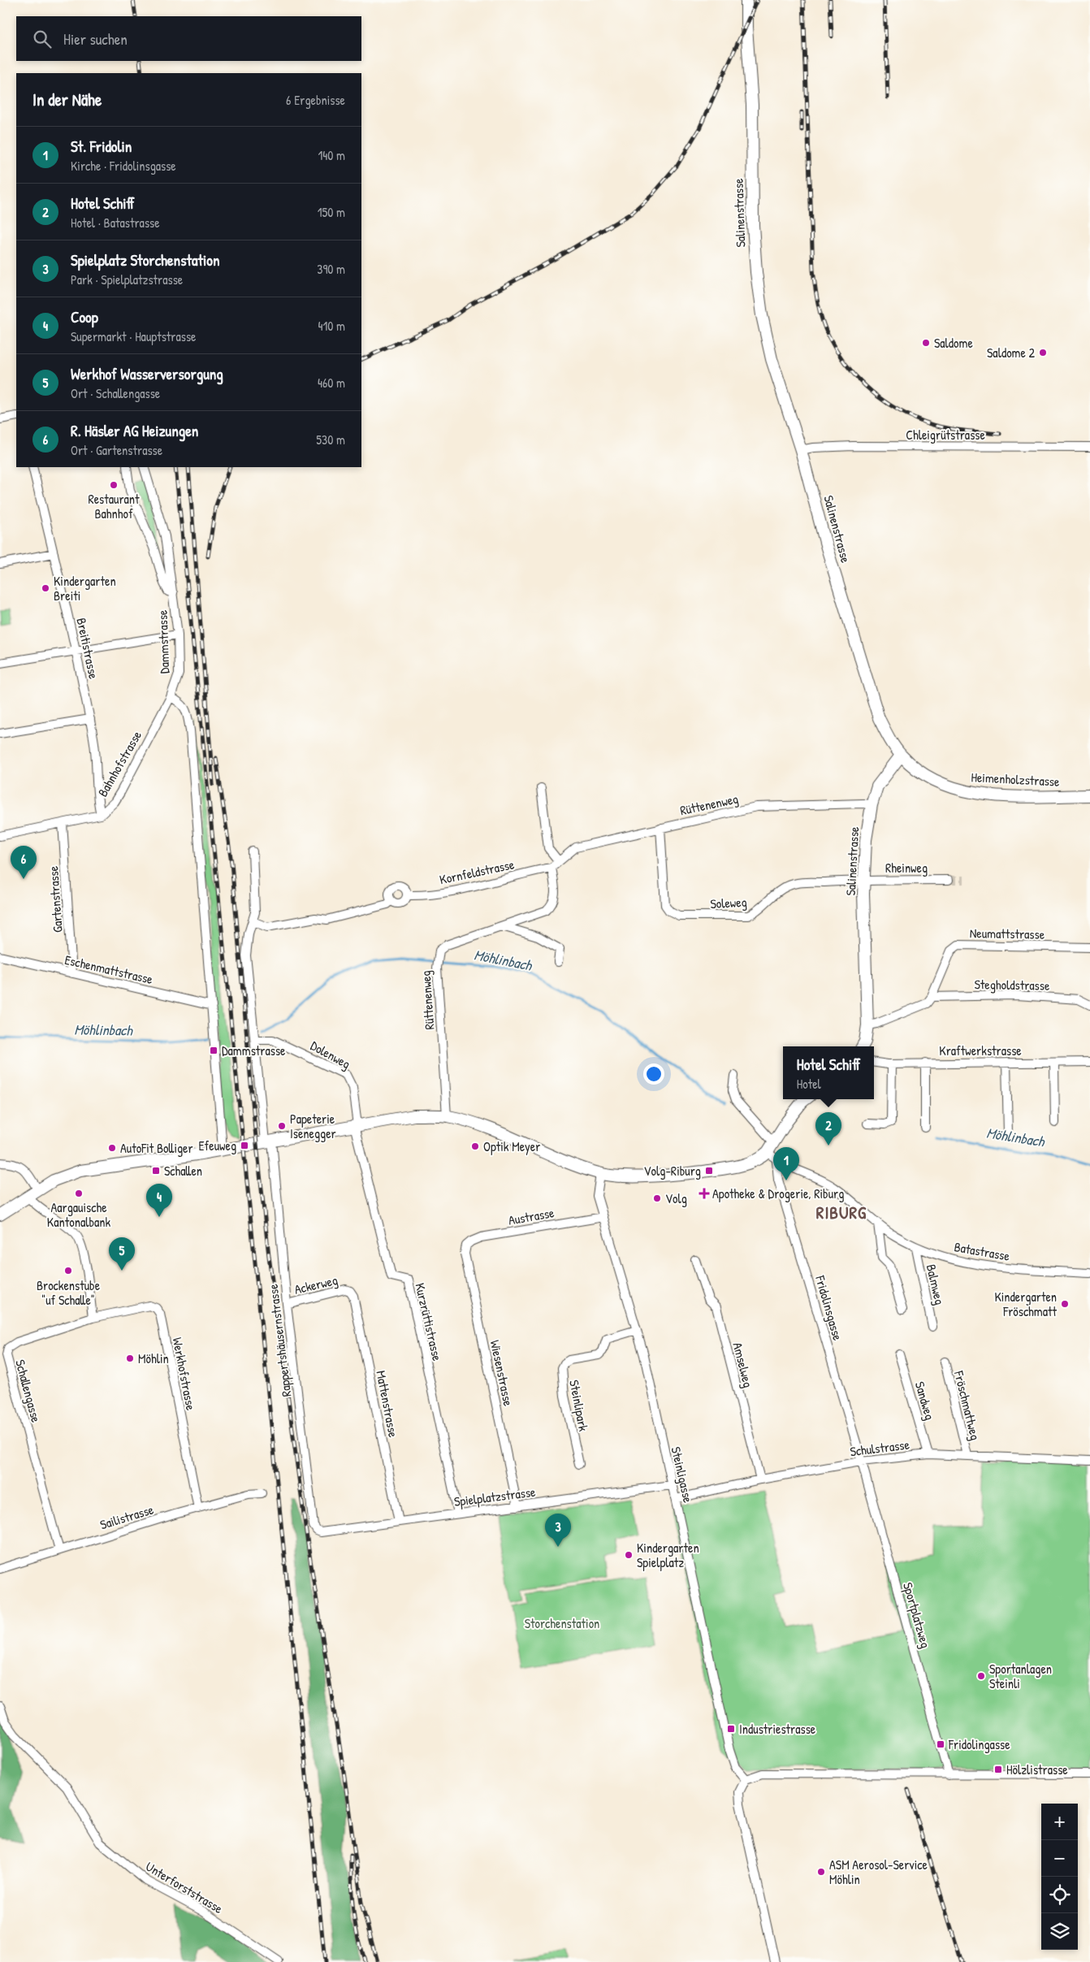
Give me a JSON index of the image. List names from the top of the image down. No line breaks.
{"streets":{"street":["Salinenstrasse","Chleigrütstrasse","Dammstrasse","Breitistrasse","Bahnhofstrasse","Heimenholzstrasse","Rüttenenweg","Rheinweg","Kornfeldstrasse","Gartenstrasse","Soleweg","Neumattstrasse","Eschenmattstrasse","Stegholdstrasse","Kraftwerkstrasse","Dolenweg","Austrasse","Batastrasse","Ackerweg","Balmweg","Fridolinsgasse","Kurzrüttistrasse","Rappertshäusernstrasse","Amselweg","Wiesenstrasse","Werkhofstrasse","Schallengasse","Sandweg","Mattenstrasse","Steinlipark","Fröschmattweg","Schulstrasse","Steinligasse","Spielplatzstrasse","Sailistrasse","Sportplatzweg","Unterforststrasse"]},"crossings":[["Salinenstrasse","Chleigrütstrasse"],["Salinenstrasse","Heimenholzstrasse"],["Salinenstrasse","Rüttenenweg"],["Salinenstrasse","Rheinweg"],["Salinenstrasse","Soleweg"],["Dammstrasse","Bahnhofstrasse"],["Breitistrasse","Bahnhofstrasse"],["Bahnhofstrasse","Gartenstrasse"],["Rüttenenweg","Kornfeldstrasse"],["Rüttenenweg","Soleweg"],["Rheinweg","Soleweg"],["Gartenstrasse","Eschenmattstrasse"],["Neumattstrasse","Stegholdstrasse"],["Dolenweg","Kurzrüttistrasse"],["Austrasse","Wiesenstrasse"],["Austrasse","Steinligasse"],["Batastrasse","Balmweg"],["Batastrasse","Fridolinsgasse"],["Ackerweg","Rappertshäusernstrasse"],["Ackerweg","Mattenstrasse"],["Fridolinsgasse","Schulstrasse"],["Fridolinsgasse","Sportplatzweg"],["Kurzrüttistrasse","Spielplatzstrasse"],["Rappertshäusernstrasse","Spielplatzstrasse"],["Amselweg","Schulstrasse"],["Wiesenstrasse","Spielplatzstrasse"],["Werkhofstrasse","Schallengasse"],["Werkhofstrasse","Sailistrasse"],["Schallengasse","Sailistrasse"],["Sandweg","Schulstrasse"],["Mattenstrasse","Spielplatzstrasse"],["Steinlipark","Steinligasse"],["Fröschmattweg","Schulstrasse"],["Schulstrasse","Steinligasse"],["Schulstrasse","Sportplatzweg"],["Steinligasse","Spielplatzstrasse"]],"districts":["RIBURG"],"water":["Möhlinbach"],"parks":["Storchenstation"],"places":{"other":["Saldome","Saldome 2","Restaurant Bahnhof","Kindergarten Breiti","Papeterie Isenegger","Optik Meyer","AutoFit Bolliger","Aargauische Kantonalbank","Volg","Brockenstube \"uf Schalle\"","Kindergarten Fröschmatt","Möhlin","Kindergarten Spielplatz","Sportanlagen Steinli","ASM Aerosol-Service Möhlin"],"transit":["Dammstrasse","Efeuweg","Schallen","Volg-Riburg","Industriestrasse","Fridolingasse","Hölzlistrasse"],"health":["Apotheke & Drogerie, Riburg"]},"page":{"search":"Hier suchen","heading":["In der Nähe","6 Ergebnisse"],"list":[{"mark":"1","name":"St. Fridolin","note":"Kirche · Fridolinsgasse","value":"140 m"},{"mark":"2","name":"Hotel Schiff","note":"Hotel · Batastrasse","value":"150 m"},{"mark":"3","name":"Spielplatz Storchenstation","note":"Park · Spielplatzstrasse","value":"390 m"},{"mark":"4","name":"Coop","note":"Supermarkt · Hauptstrasse","value":"410 m"},{"mark":"5","name":"Werkhof Wasserversorgung","note":"Ort · Schallengasse","value":"460 m"},{"mark":"6","name":"R. Häsler AG Heizungen","note":"Ort · Gartenstrasse","value":"530 m"}],"pins":["6","2","1","4","5","3"],"popup":["Hotel Schiff","Hotel"],"map_buttons":["+","−"]}}
